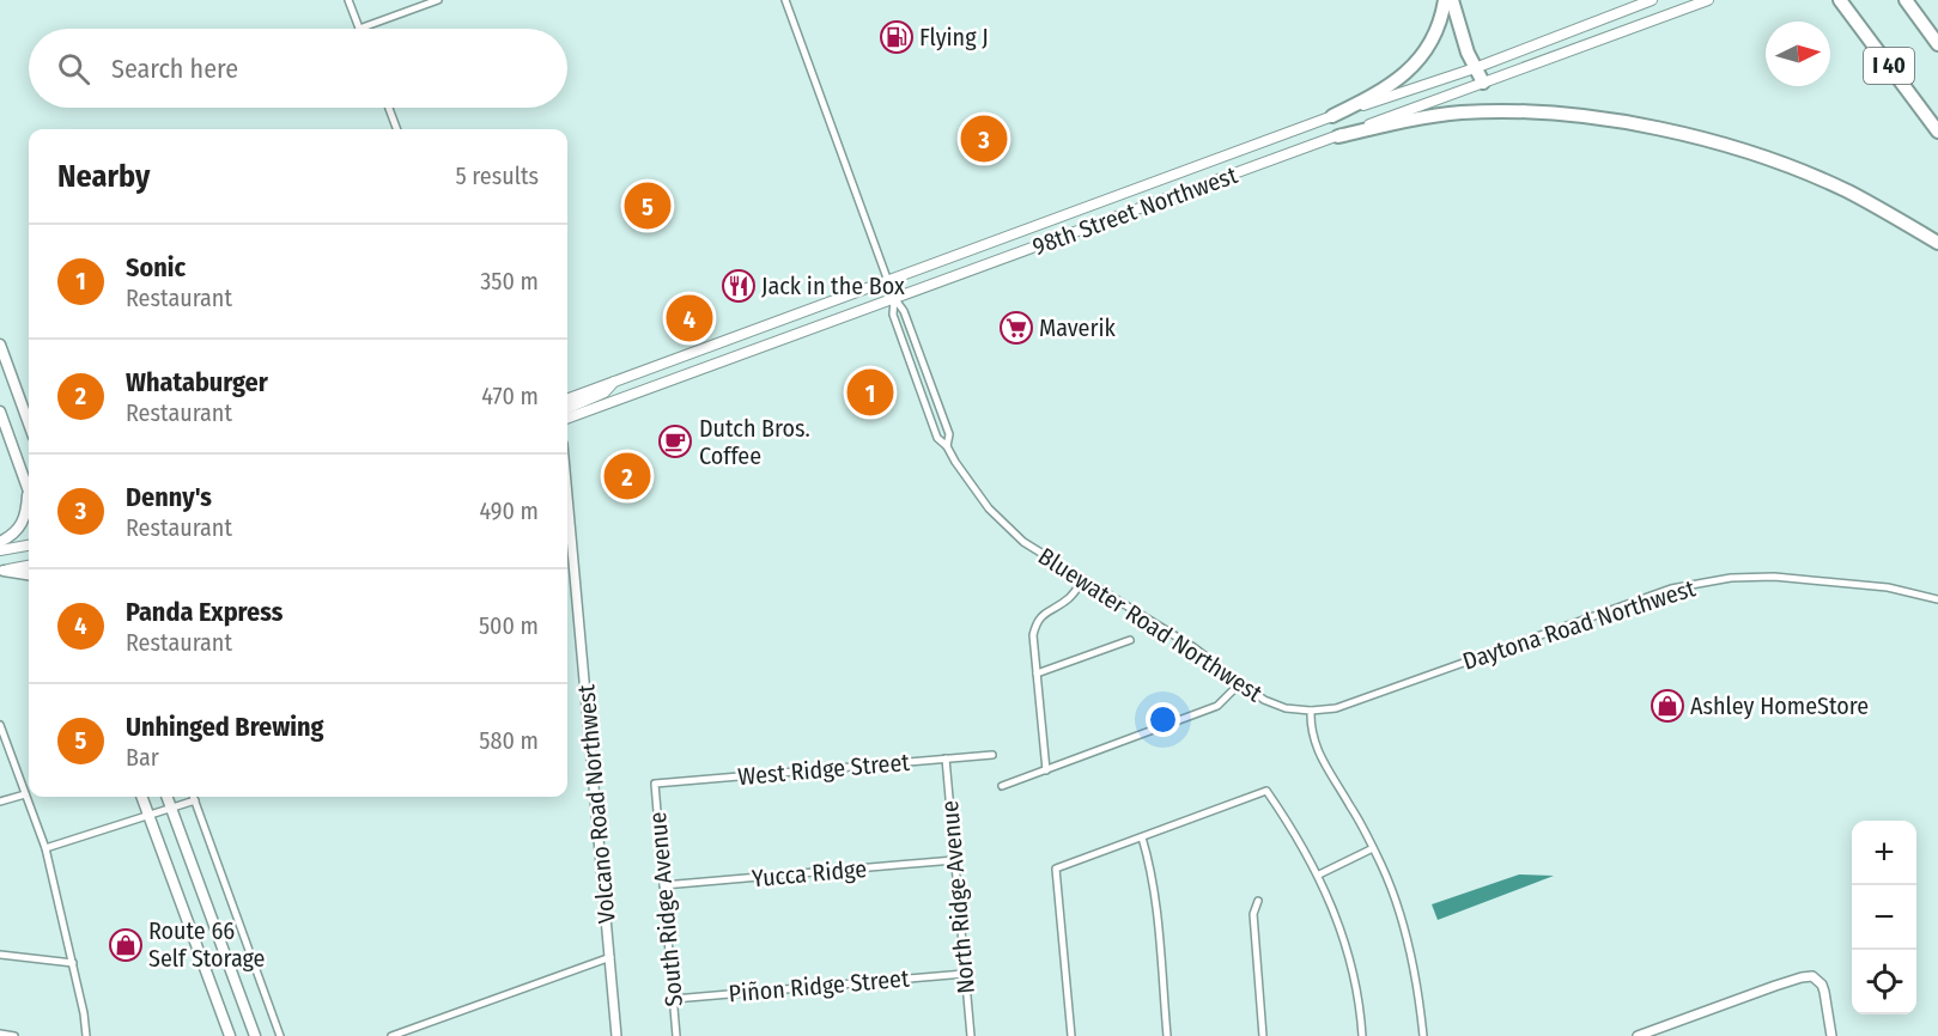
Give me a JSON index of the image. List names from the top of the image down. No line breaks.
{"streets":{"highway":["I 40"],"main road":["98th Street Northwest"],"street":["Bluewater Road Northwest","Daytona Road Northwest","West Ridge Street","Volcano Road Northwest","Yucca Ridge","North Ridge Avenue","South Ridge Avenue","Piñon Ridge Street"]},"crossings":[["98th Street Northwest","Bluewater Road Northwest"],["Bluewater Road Northwest","Daytona Road Northwest"],["West Ridge Street","North Ridge Avenue"],["West Ridge Street","South Ridge Avenue"],["Yucca Ridge","North Ridge Avenue"],["Yucca Ridge","South Ridge Avenue"],["North Ridge Avenue","Piñon Ridge Street"],["South Ridge Avenue","Piñon Ridge Street"]],"places":{"fuel station":["Flying J"],"restaurant":["Jack in the Box"],"supermarket":["Maverik"],"cafe":["Dutch Bros. Coffee"],"shop":["Ashley HomeStore","Route 66 Self Storage"]},"north":"right","page":{"search":"Search here","pins":["3","5","4","1","2"],"heading":["Nearby","5 results"],"list":[{"mark":"1","name":"Sonic","note":"Restaurant","value":"350 m"},{"mark":"2","name":"Whataburger","note":"Restaurant","value":"470 m"},{"mark":"3","name":"Denny's","note":"Restaurant","value":"490 m"},{"mark":"4","name":"Panda Express","note":"Restaurant","value":"500 m"},{"mark":"5","name":"Unhinged Brewing","note":"Bar","value":"580 m"}],"map_buttons":["+","−"]}}
